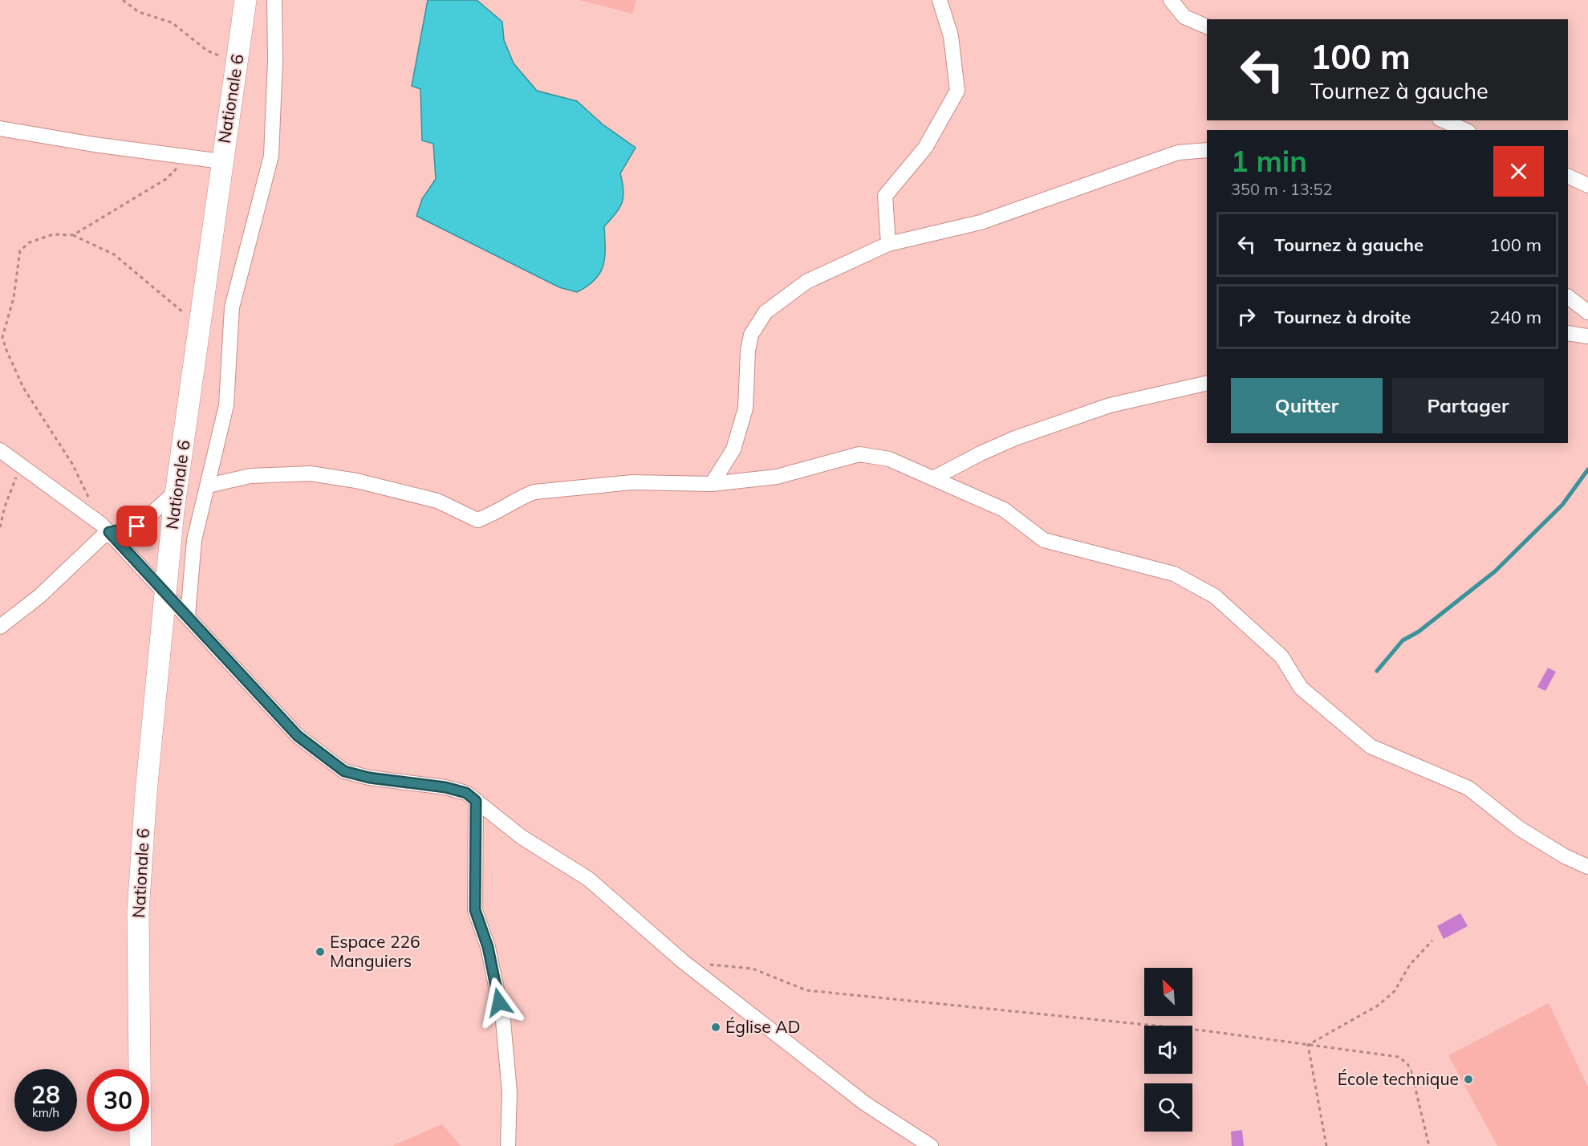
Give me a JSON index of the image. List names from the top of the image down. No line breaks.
{"streets":{"main road":["Nationale 6"]},"places":["Espace 226 Manguiers","Église AD","École technique"],"north":"top left","page":{"turn":["100 m","Tournez à gauche"],"heading":["1 min","350 m · 13:52"],"list":[{"name":"Tournez à gauche","value":"100 m"},{"name":"Tournez à droite","value":"240 m"}],"buttons":["Quitter","Partager"],"speed":"28 km/h","limit":"30"}}
